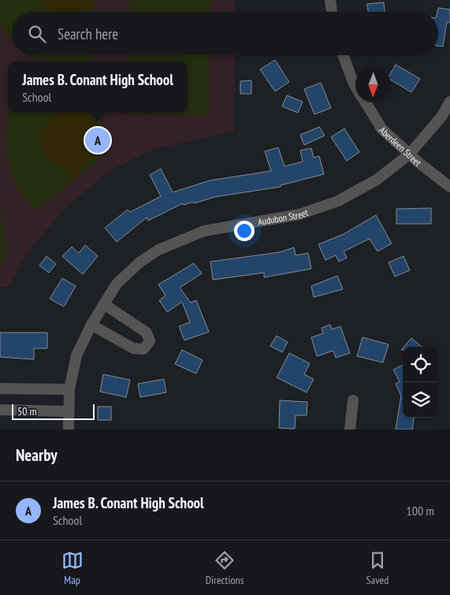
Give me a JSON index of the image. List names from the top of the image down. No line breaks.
{"streets":{"street":["Aberdeen Street","Audubon Street"]},"crossings":[["Aberdeen Street","Audubon Street"]],"scale_bar":"50 m","north":"bottom","page":{"search":"Search here","popup":["James B. Conant High School","School"],"pins":"A","scale":"50 m","heading":"Nearby","list":[{"mark":"A","name":"James B. Conant High School","note":"School","value":"100 m"}],"nav":["Map","Directions","Saved"]}}
